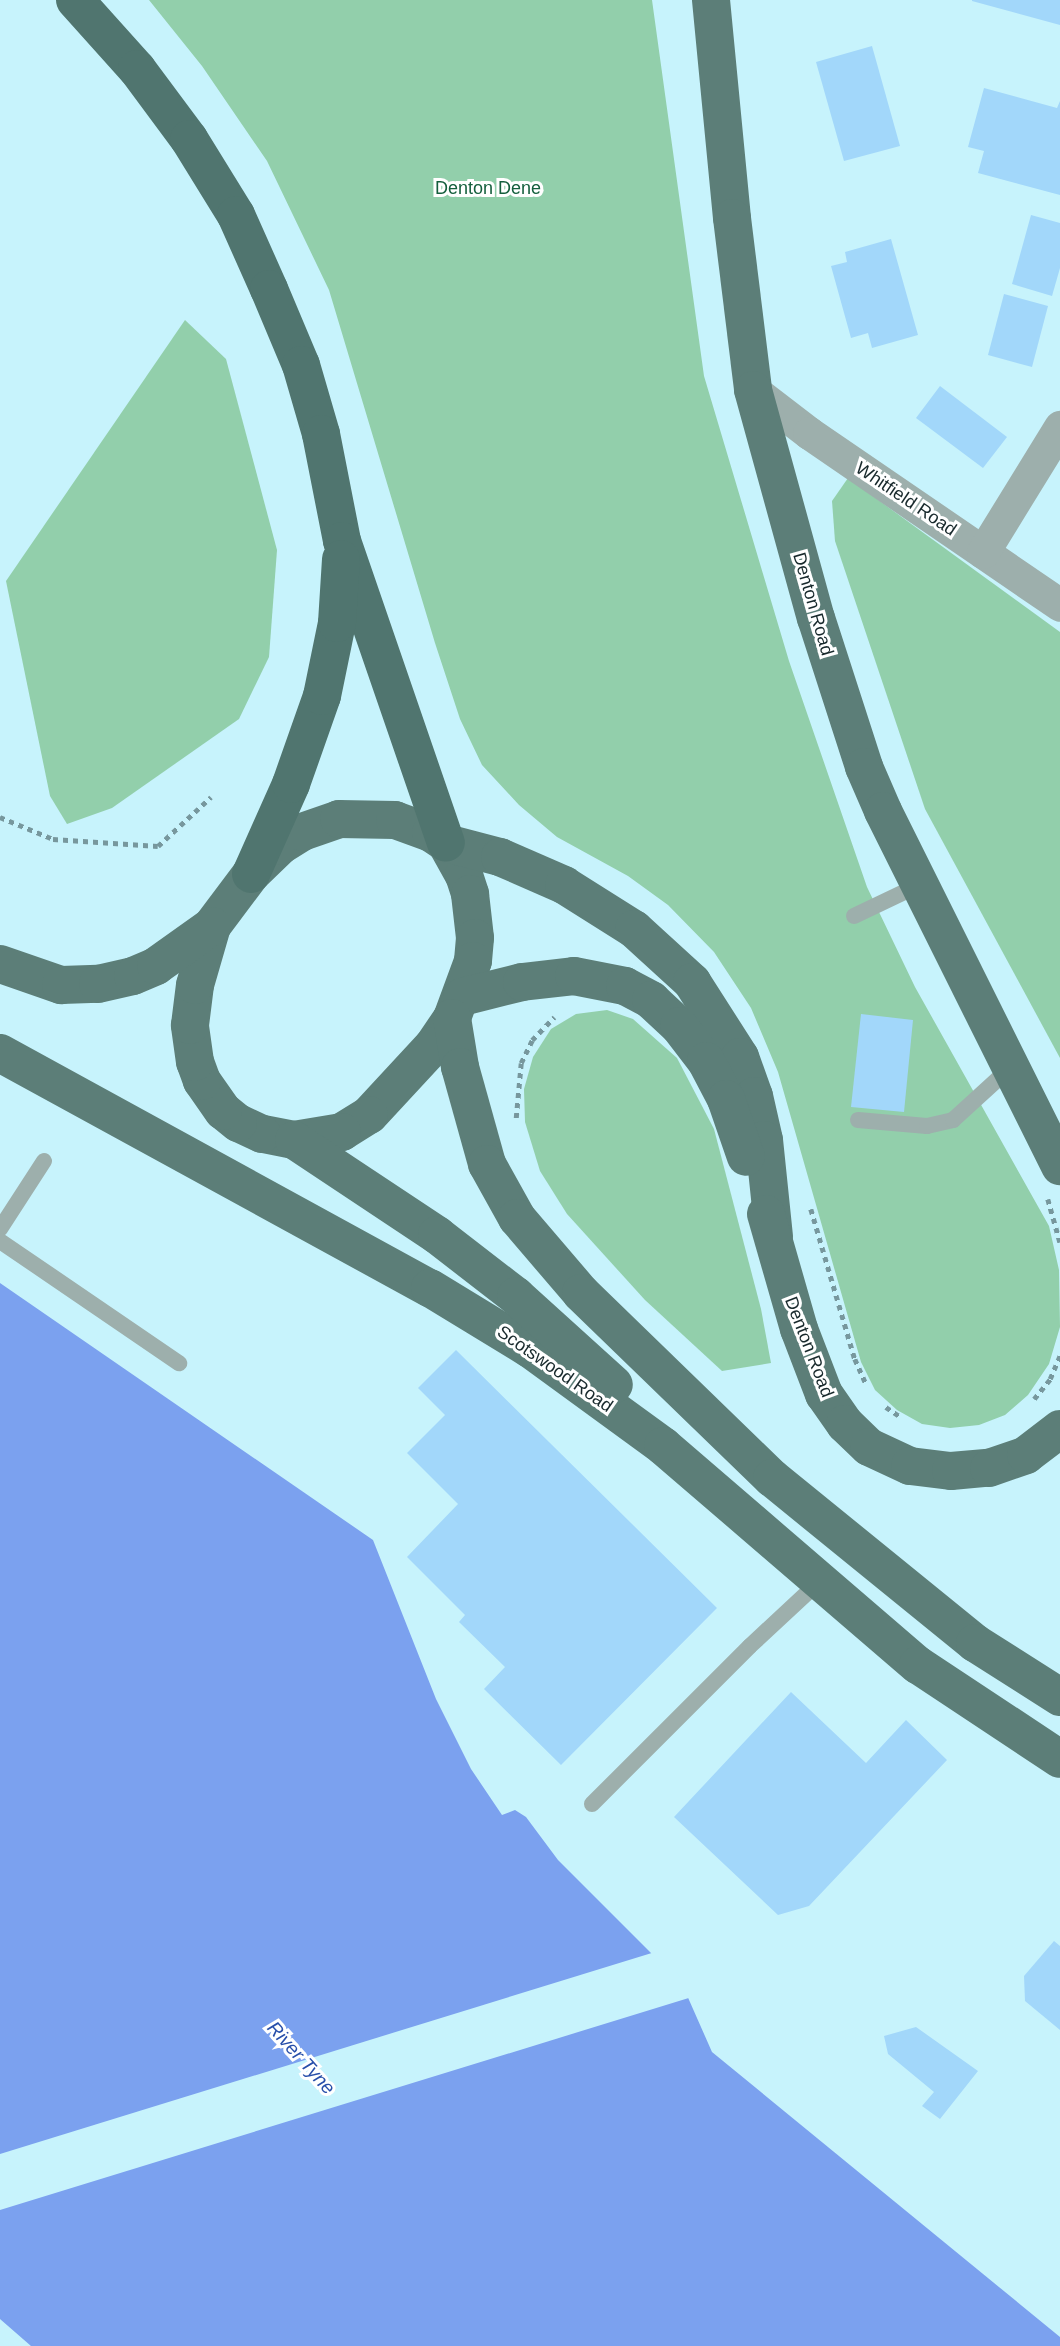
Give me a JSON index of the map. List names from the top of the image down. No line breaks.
{"streets":{"main road":["Denton Road","Scotswood Road"],"street":["Whitfield Road"]},"crossings":[["Whitfield Road","Denton Road"]],"water":["River Tyne"],"parks":["Denton Dene"]}
